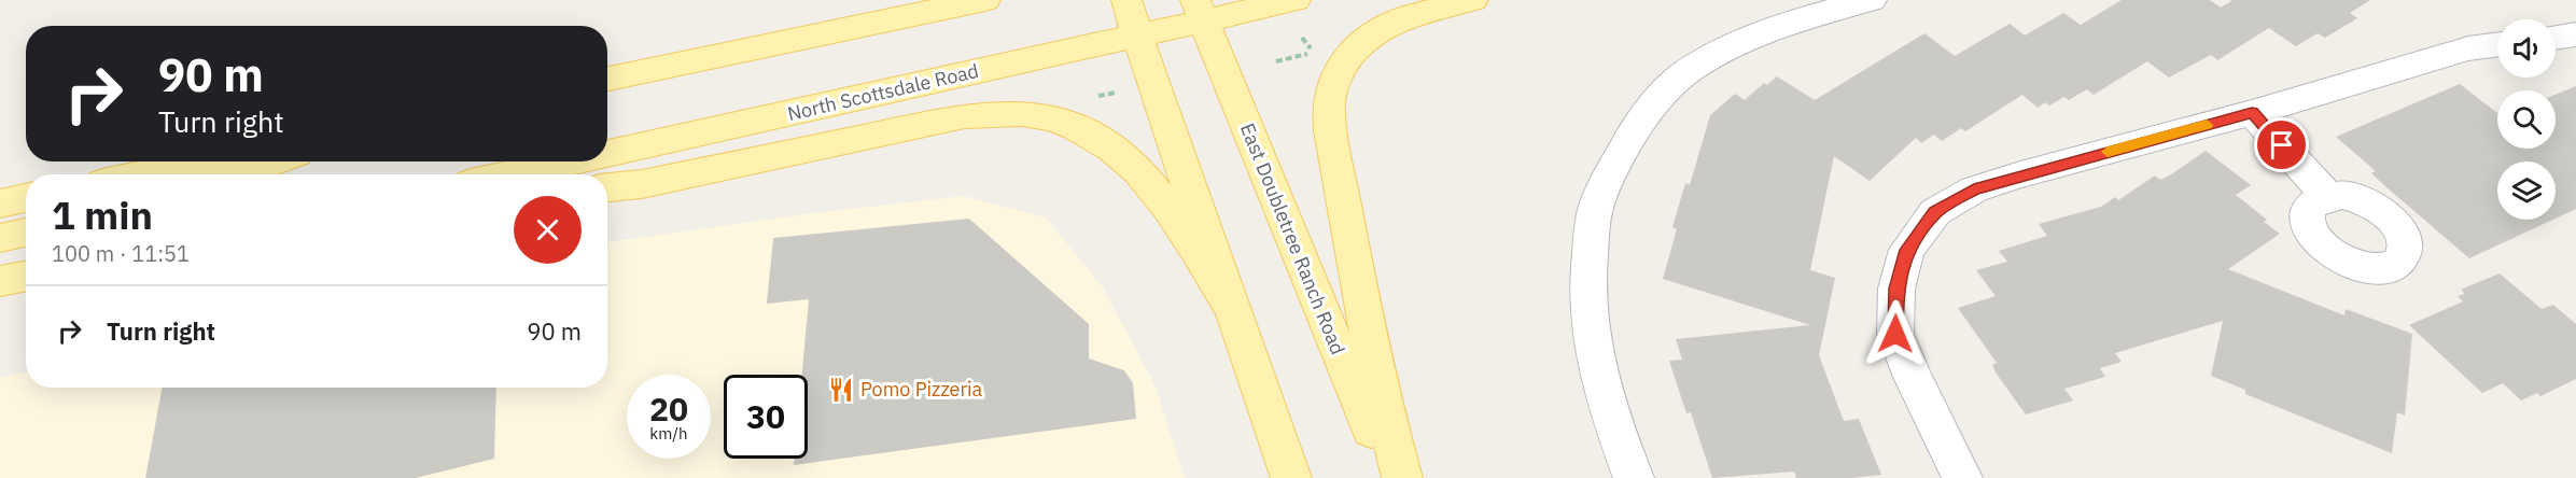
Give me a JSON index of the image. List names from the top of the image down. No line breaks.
{"streets":{"main road":["North Scottsdale Road","East Doubletree Ranch Road"]},"crossings":[["North Scottsdale Road","East Doubletree Ranch Road"]],"places":{"restaurant":["Pomo Pizzeria"]},"page":{"turn":["90 m","Turn right"],"heading":["1 min","100 m · 11:51"],"list":[{"name":"Turn right","value":"90 m"}],"speed":"20 km/h","limit":"30"}}
